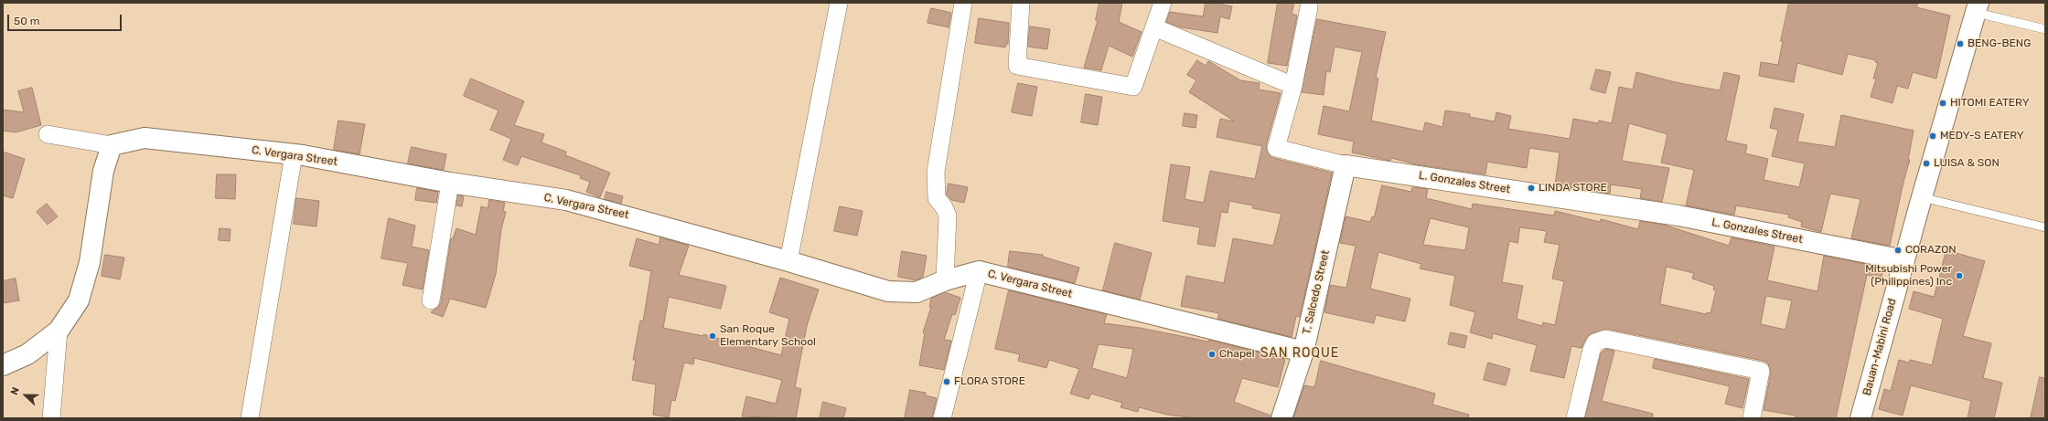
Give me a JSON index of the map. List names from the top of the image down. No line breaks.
{"streets":{"street":["C. Vergara Street","L. Gonzales Street","T. Salcedo Street","Bauan-Mabini Road"]},"crossings":[["C. Vergara Street","T. Salcedo Street"],["L. Gonzales Street","T. Salcedo Street"],["L. Gonzales Street","Bauan-Mabini Road"]],"districts":["SAN ROQUE"],"places":["BENG-BENG","HITOMI EATERY","MEDY-S EATERY","LUISA & SON","LINDA STORE","CORAZON","Mitsubishi Power (Philippines) Inc","San Roque Elementary School","Chapel","FLORA STORE"],"scale_bar":"50 m","north":"left"}
